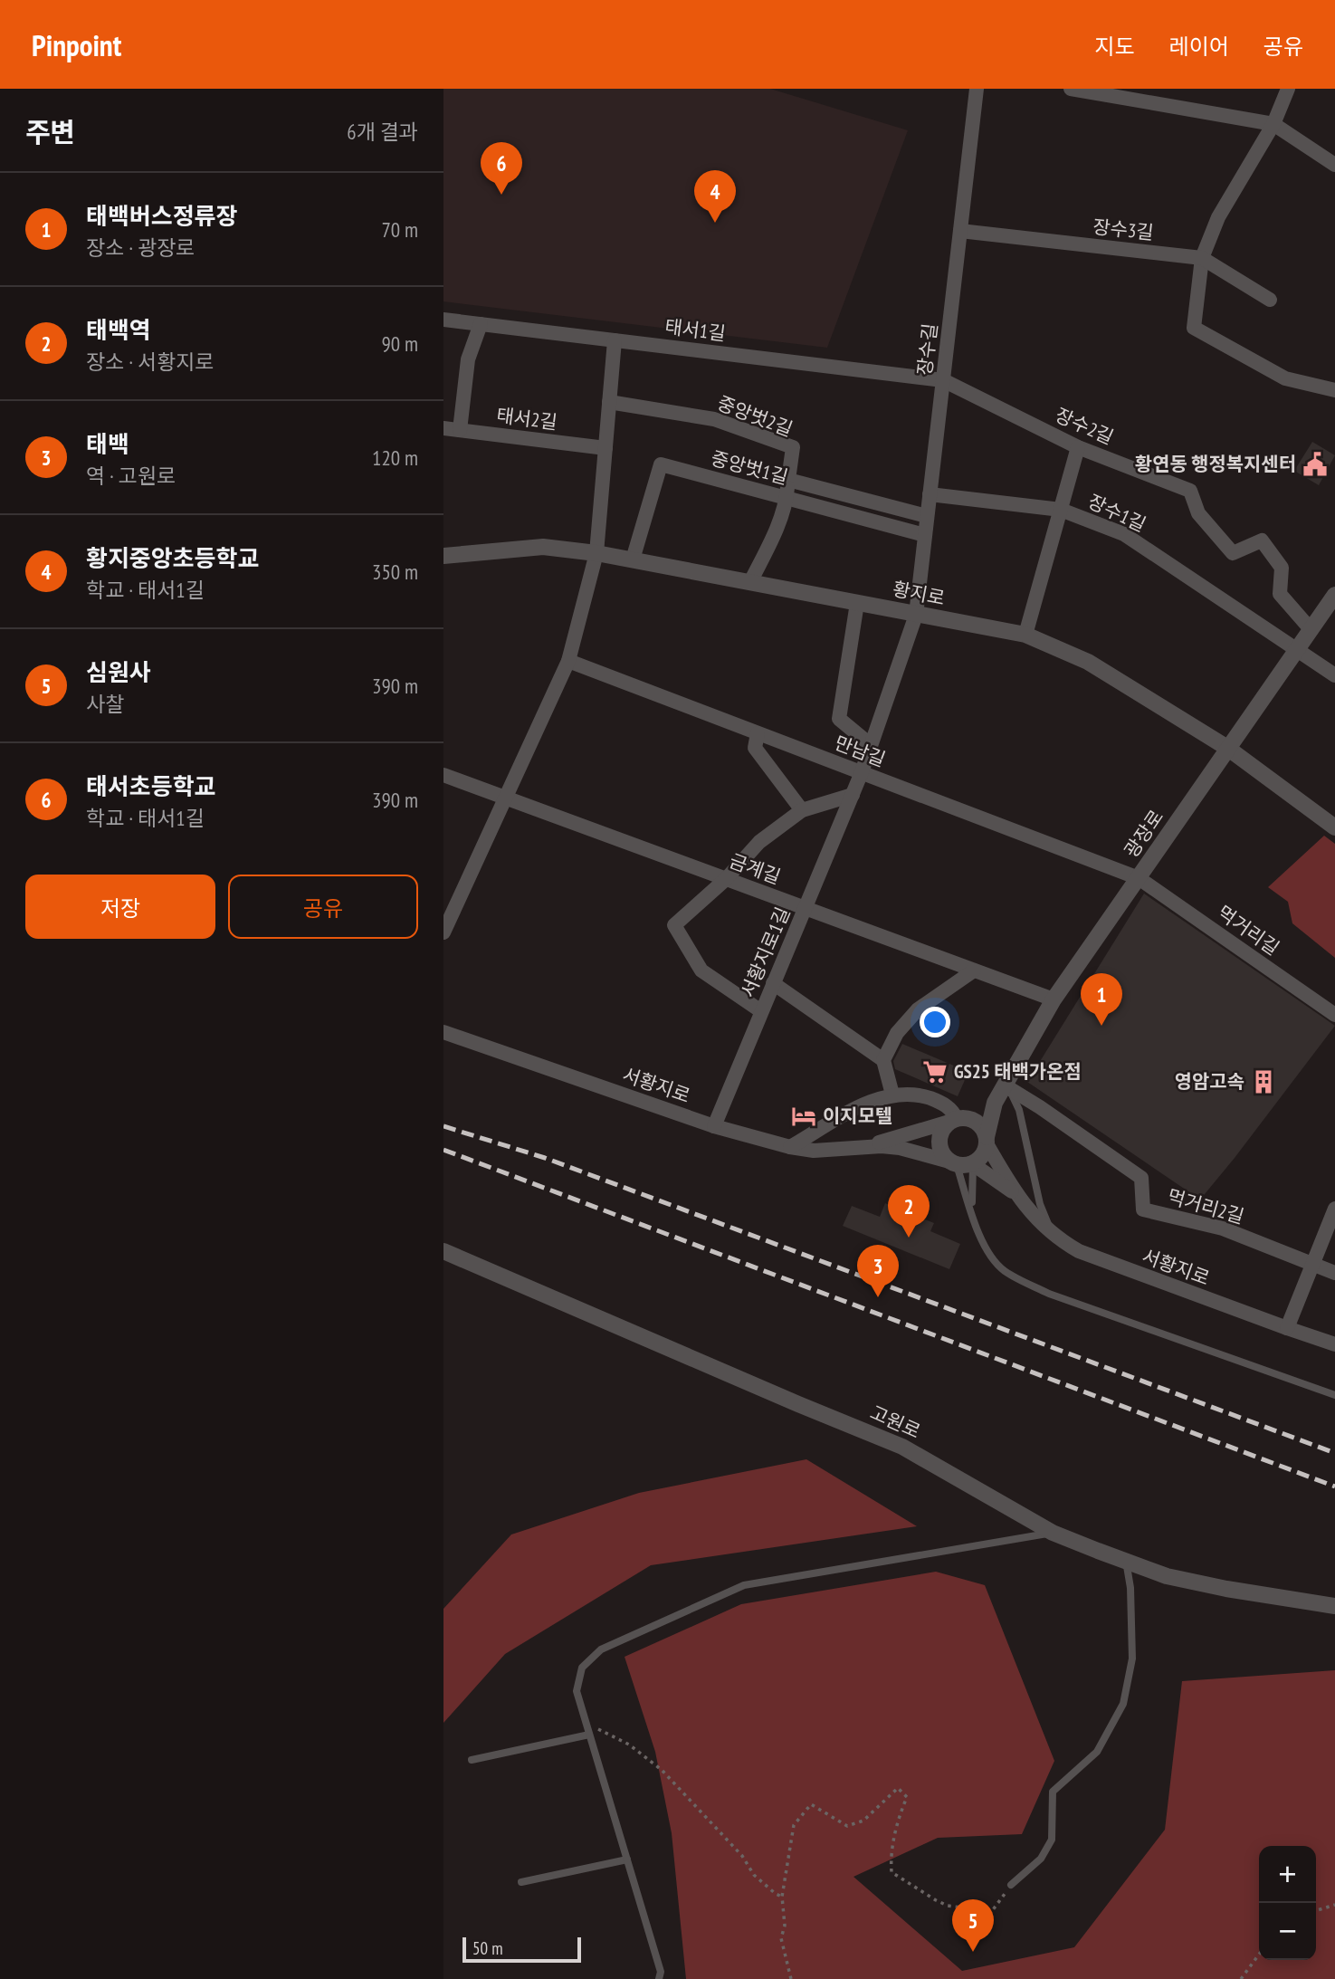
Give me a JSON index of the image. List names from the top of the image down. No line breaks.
{"streets":{"street":["장수3길","태서1길","장수길","중앙벗2길","태서2길","장수2길","중앙벗1길","장수1길","황지로","만남길","광장로","금계길","먹거리길","서황지로1길","서황지로","먹거리2길","고원로"]},"crossings":[["장수3길","장수길"],["태서1길","장수길"],["태서1길","장수2길"],["장수길","장수2길"],["장수길","중앙벗1길"],["장수길","장수1길"],["장수길","황지로"],["장수길","서황지로1길"],["장수2길","광장로"],["중앙벗1길","황지로"],["장수1길","광장로"],["황지로","광장로"],["황지로","서황지로1길"],["만남길","광장로"],["만남길","먹거리길"],["만남길","서황지로1길"],["광장로","금계길"],["광장로","먹거리길"],["광장로","먹거리2길"],["금계길","서황지로1길"],["서황지로1길","서황지로"]],"places":{"public building":["황연동 행정복지센터"],"supermarket":["GS25 태백가온점"],"building":["영암고속"],"hotel":["이지모텔"]},"scale_bar":"50 m","page":{"header":"Pinpoint","nav":["지도","레이어","공유"],"heading":["주변","6개 결과"],"pins":["6","4","1","2","3","5"],"list":[{"mark":"1","name":"태백버스정류장","note":"장소 · 광장로","value":"70 m"},{"mark":"2","name":"태백역","note":"장소 · 서황지로","value":"90 m"},{"mark":"3","name":"태백","note":"역 · 고원로","value":"120 m"},{"mark":"4","name":"황지중앙초등학교","note":"학교 · 태서1길","value":"350 m"},{"mark":"5","name":"심원사","note":"사찰","value":"390 m"},{"mark":"6","name":"태서초등학교","note":"학교 · 태서1길","value":"390 m"}],"buttons":["저장","공유"],"map_buttons":["+","−"],"scale":"50 m"}}
